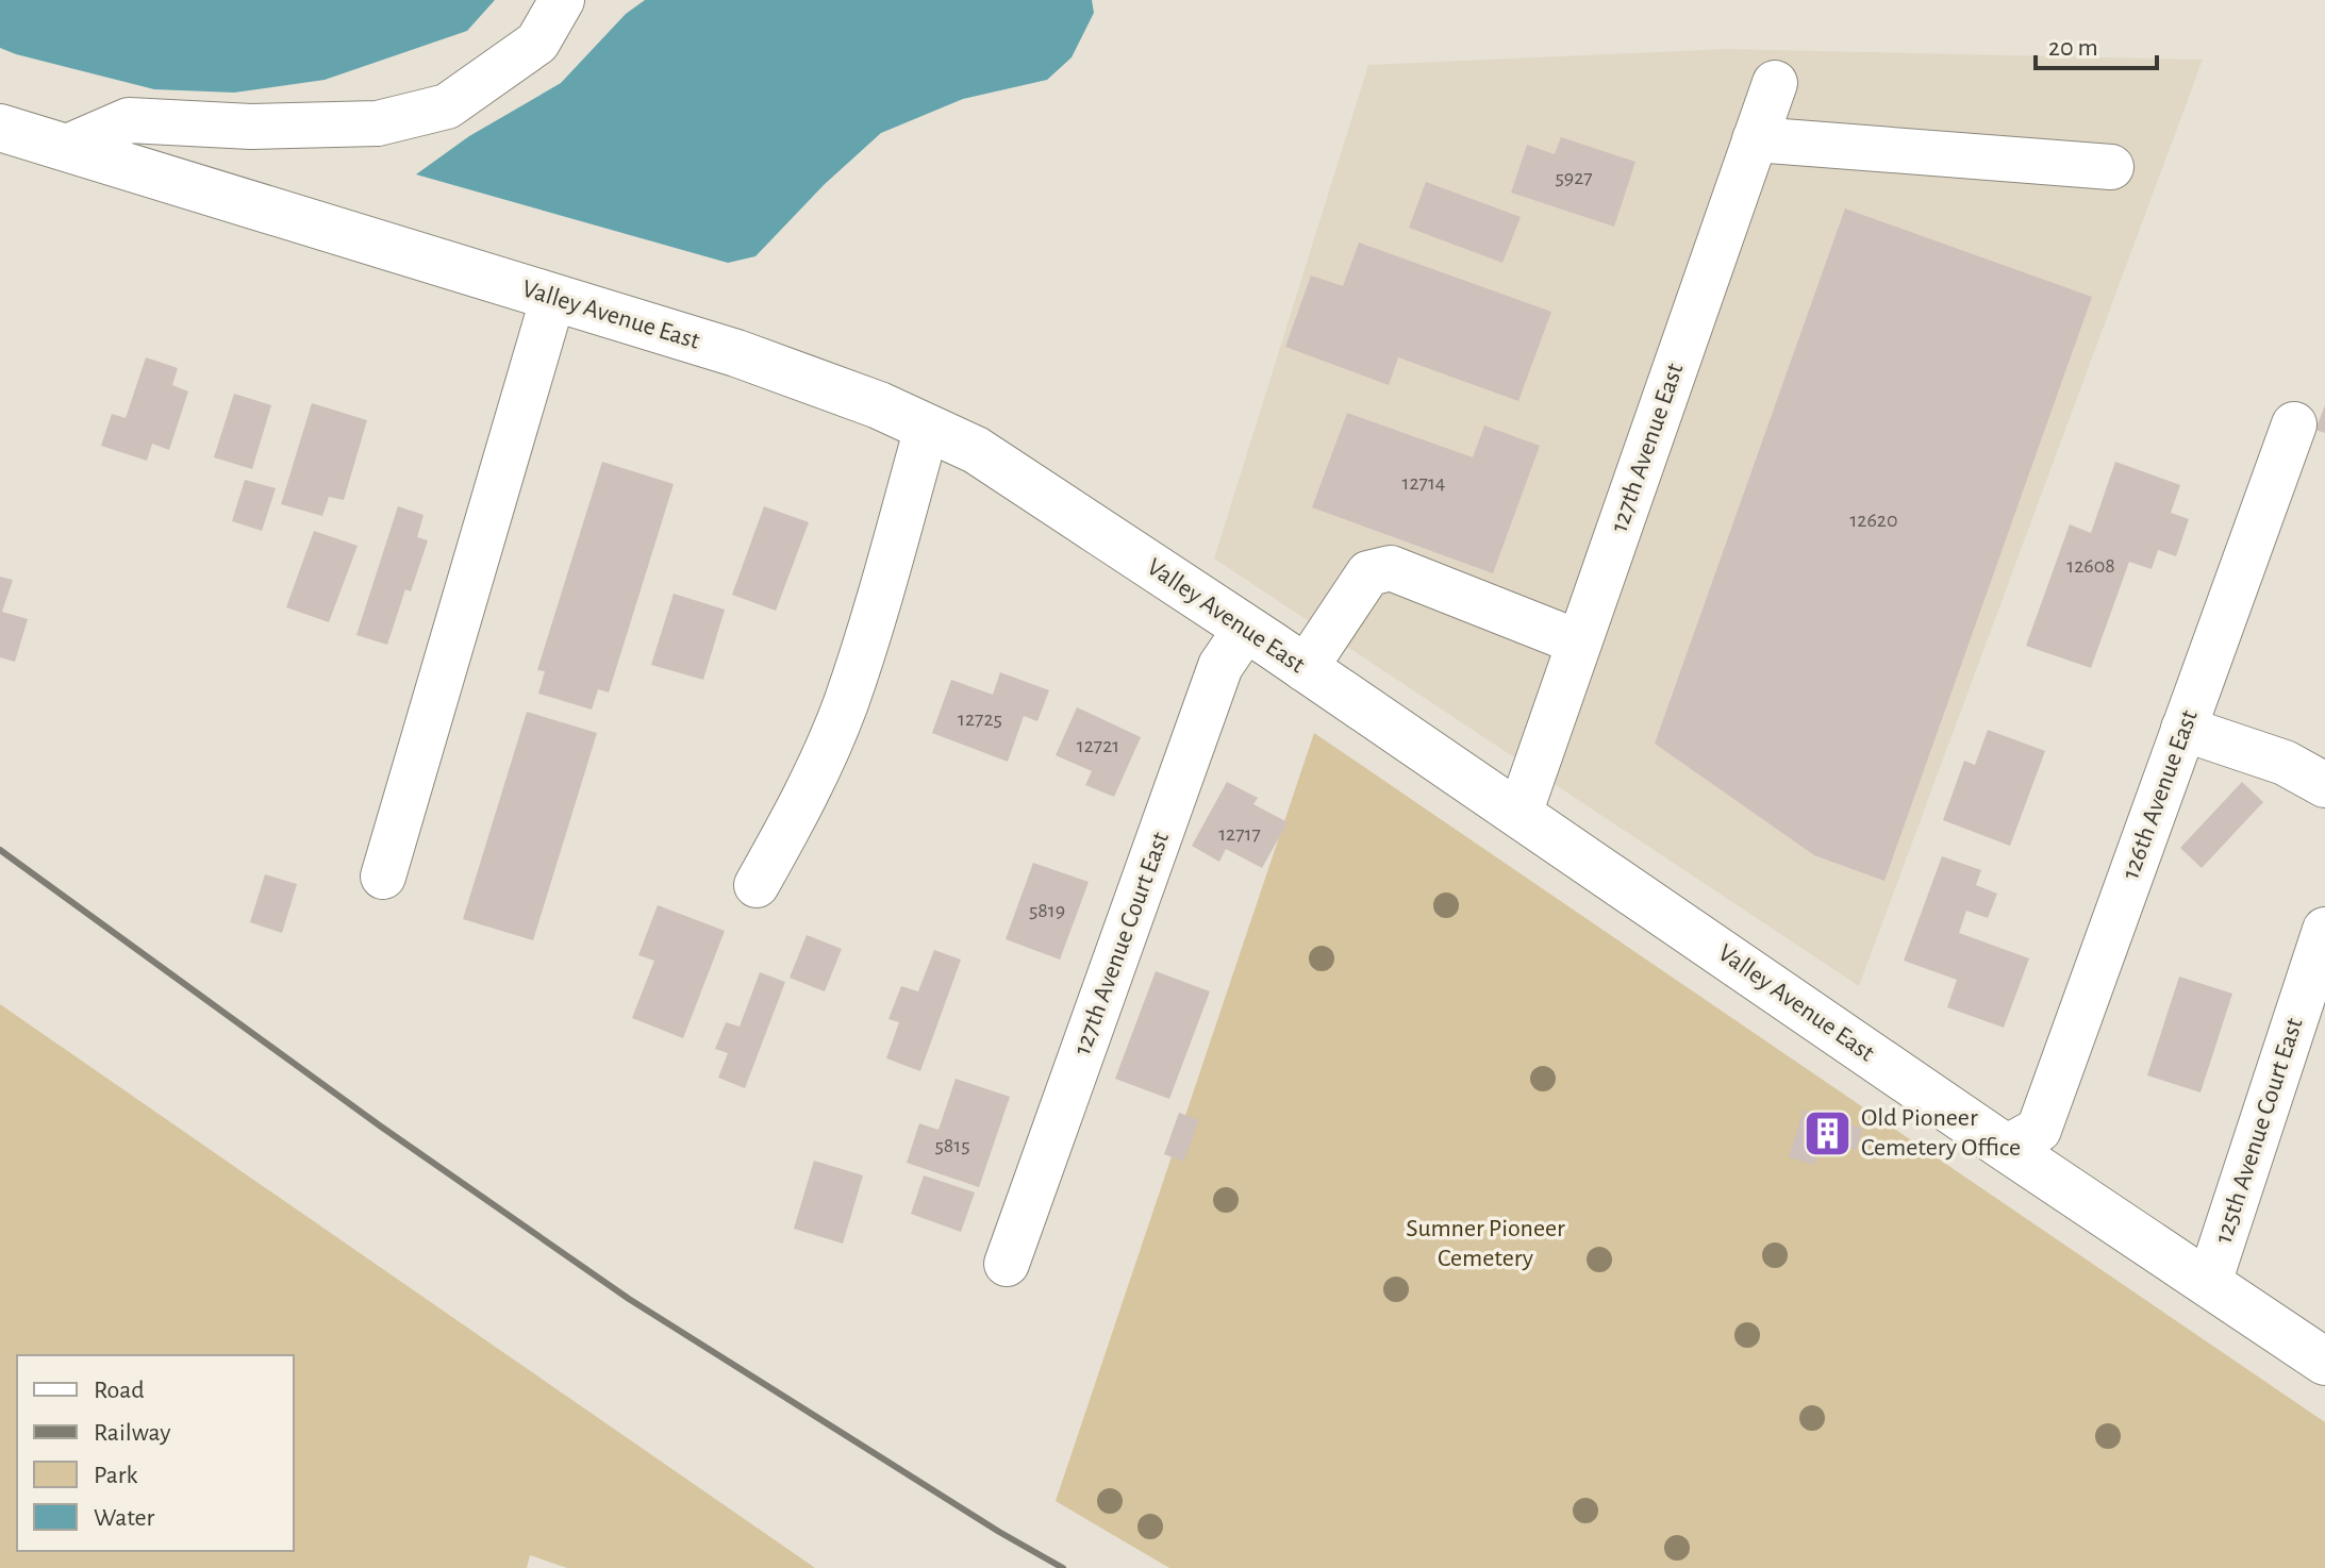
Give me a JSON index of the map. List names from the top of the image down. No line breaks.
{"streets":{"main road":["Valley Avenue East"],"street":["127th Avenue East","126th Avenue East","127th Avenue Court East","125th Avenue Court East"]},"crossings":[["Valley Avenue East","127th Avenue East"],["Valley Avenue East","126th Avenue East"],["Valley Avenue East","127th Avenue Court East"],["Valley Avenue East","125th Avenue Court East"]],"parks":["Sumner Pioneer Cemetery"],"places":{"building":["Old Pioneer Cemetery Office"]},"house_numbers":["5927","12714","12620","12608","12725","12721","12717","5819","5815"],"legend":["Road","Railway","Park","Water"],"scale_bar":"20 m"}
